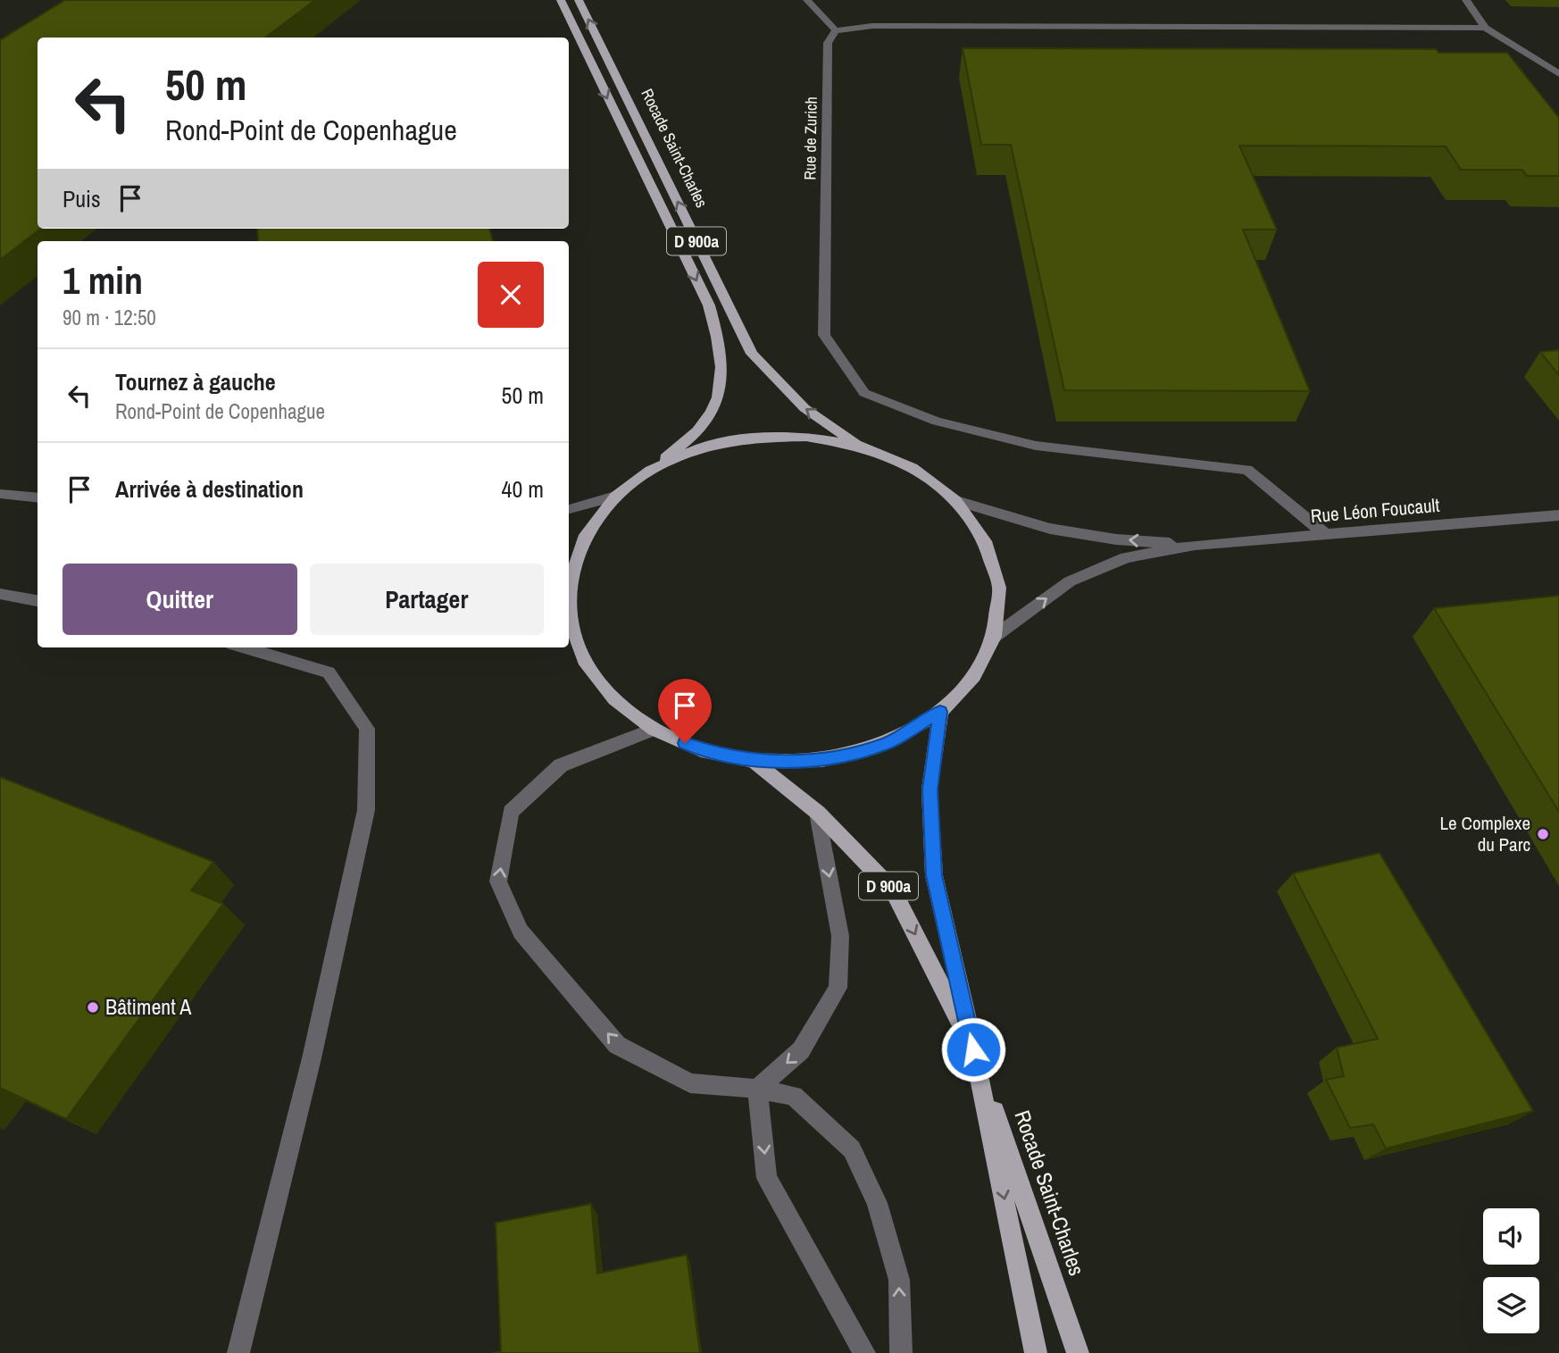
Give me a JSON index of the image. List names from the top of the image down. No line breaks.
{"streets":{"main road":["Rocade Saint-Charles","D 900a"],"street":["Rue de Zurich","Rue Léon Foucault"]},"crossings":[["Rue de Zurich","Rue Léon Foucault"]],"places":["Le Complexe du Parc","Bâtiment A"],"page":{"turn":["50 m","Rond-Point de Copenhague"],"then":"Puis","heading":["1 min","90 m · 12:50"],"list":[{"name":"Tournez à gauche","note":"Rond-Point de Copenhague","value":"50 m"},{"name":"Arrivée à destination","value":"40 m"}],"buttons":["Quitter","Partager"]}}
